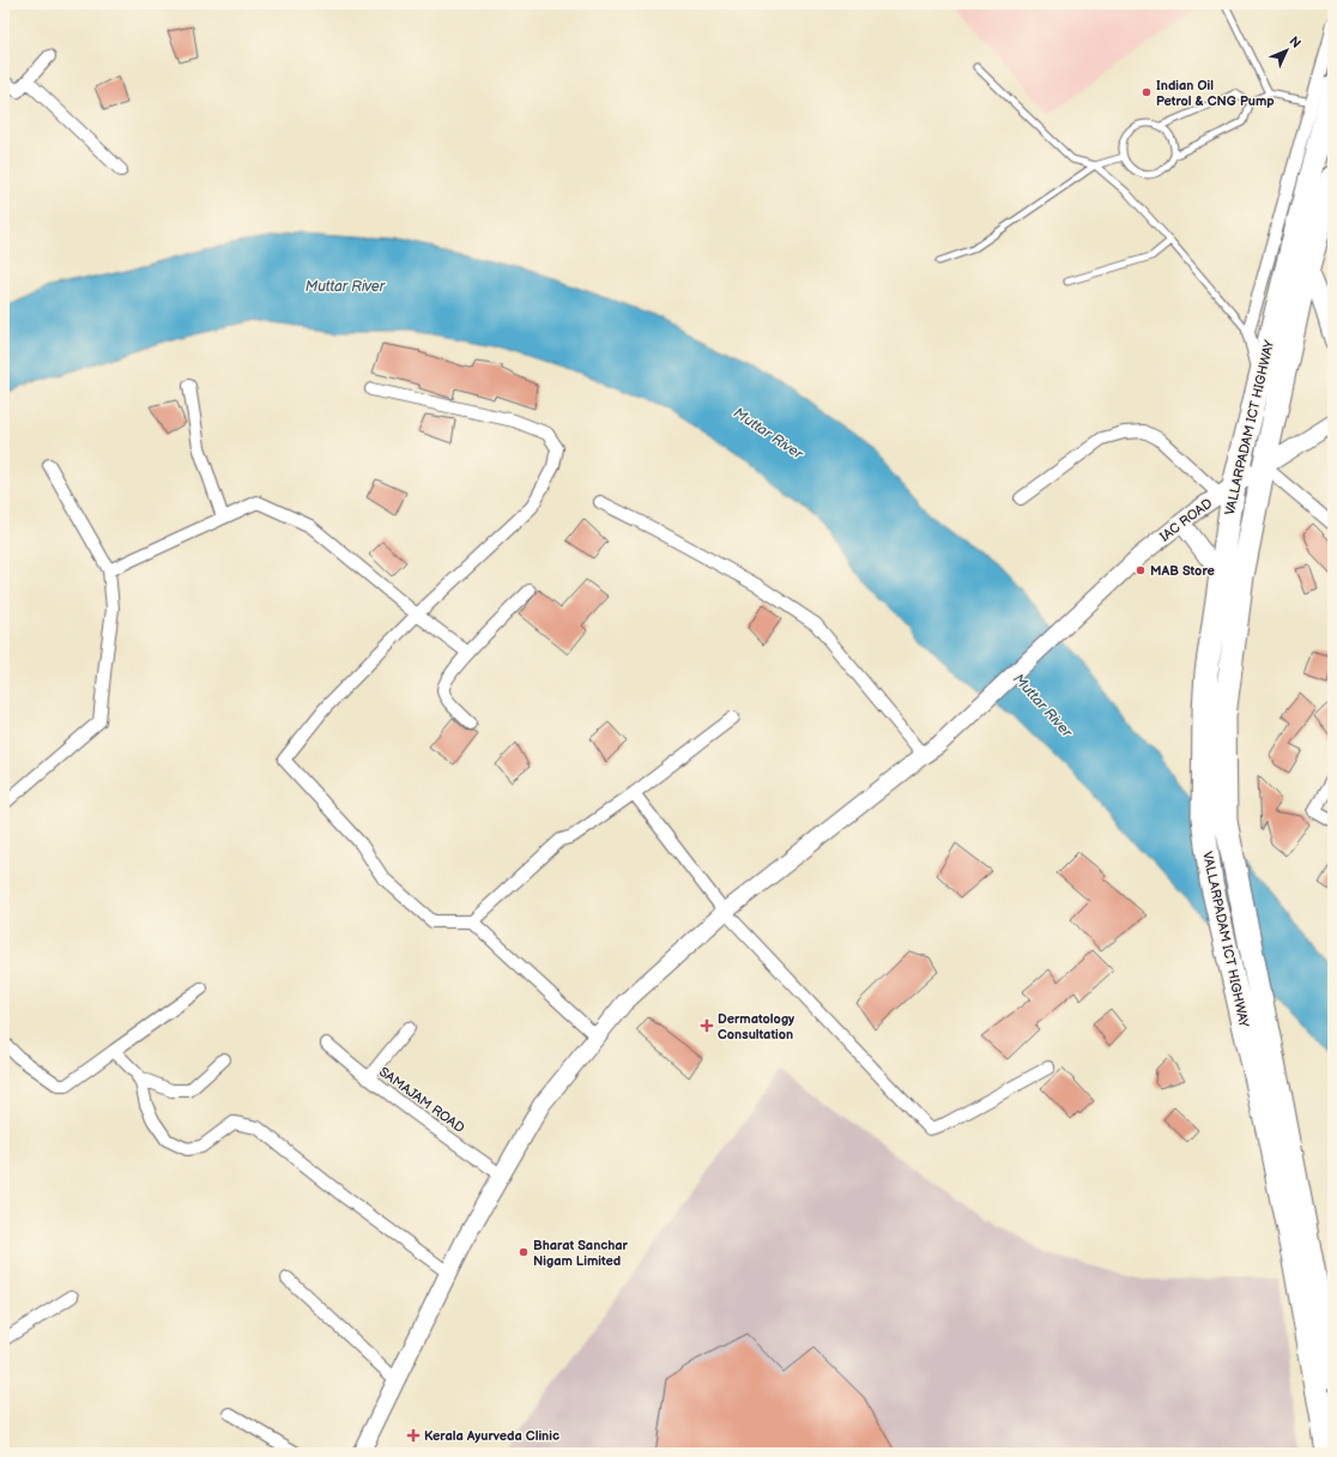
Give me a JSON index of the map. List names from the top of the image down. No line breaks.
{"streets":{"highway":["VALLARPADAM ICT HIGHWAY"],"main road":["IAC ROAD"],"street":["SAMAJAM ROAD"]},"crossings":[["VALLARPADAM ICT HIGHWAY","IAC ROAD"],["IAC ROAD","SAMAJAM ROAD"]],"water":["Muttar River"],"places":{"other":["Indian Oil Petrol & CNG Pump","MAB Store","Bharat Sanchar Nigam Limited"],"health":["Dermatology Consultation","Kerala Ayurveda Clinic"]},"north":"top right"}
